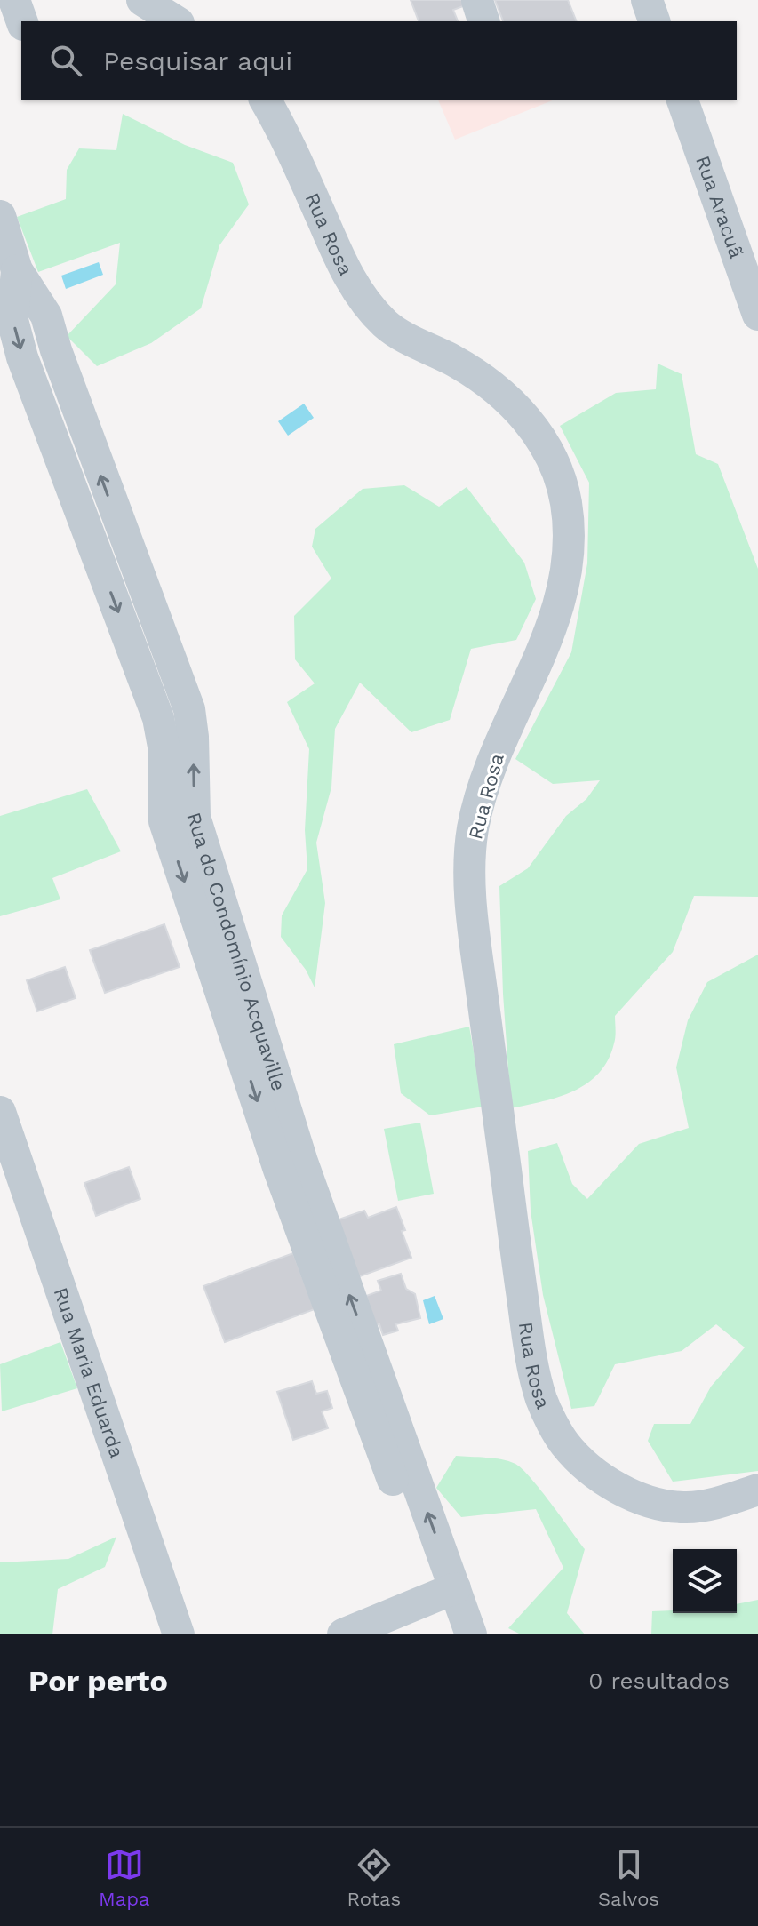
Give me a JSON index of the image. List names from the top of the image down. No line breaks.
{"streets":{"street":["Rua Aracuã","Rua Rosa","Rua do Condomínio Acquaville","Rua Maria Eduarda"]},"page":{"search":"Pesquisar aqui","heading":["Por perto","0 resultados"],"nav":["Mapa","Rotas","Salvos"]}}
